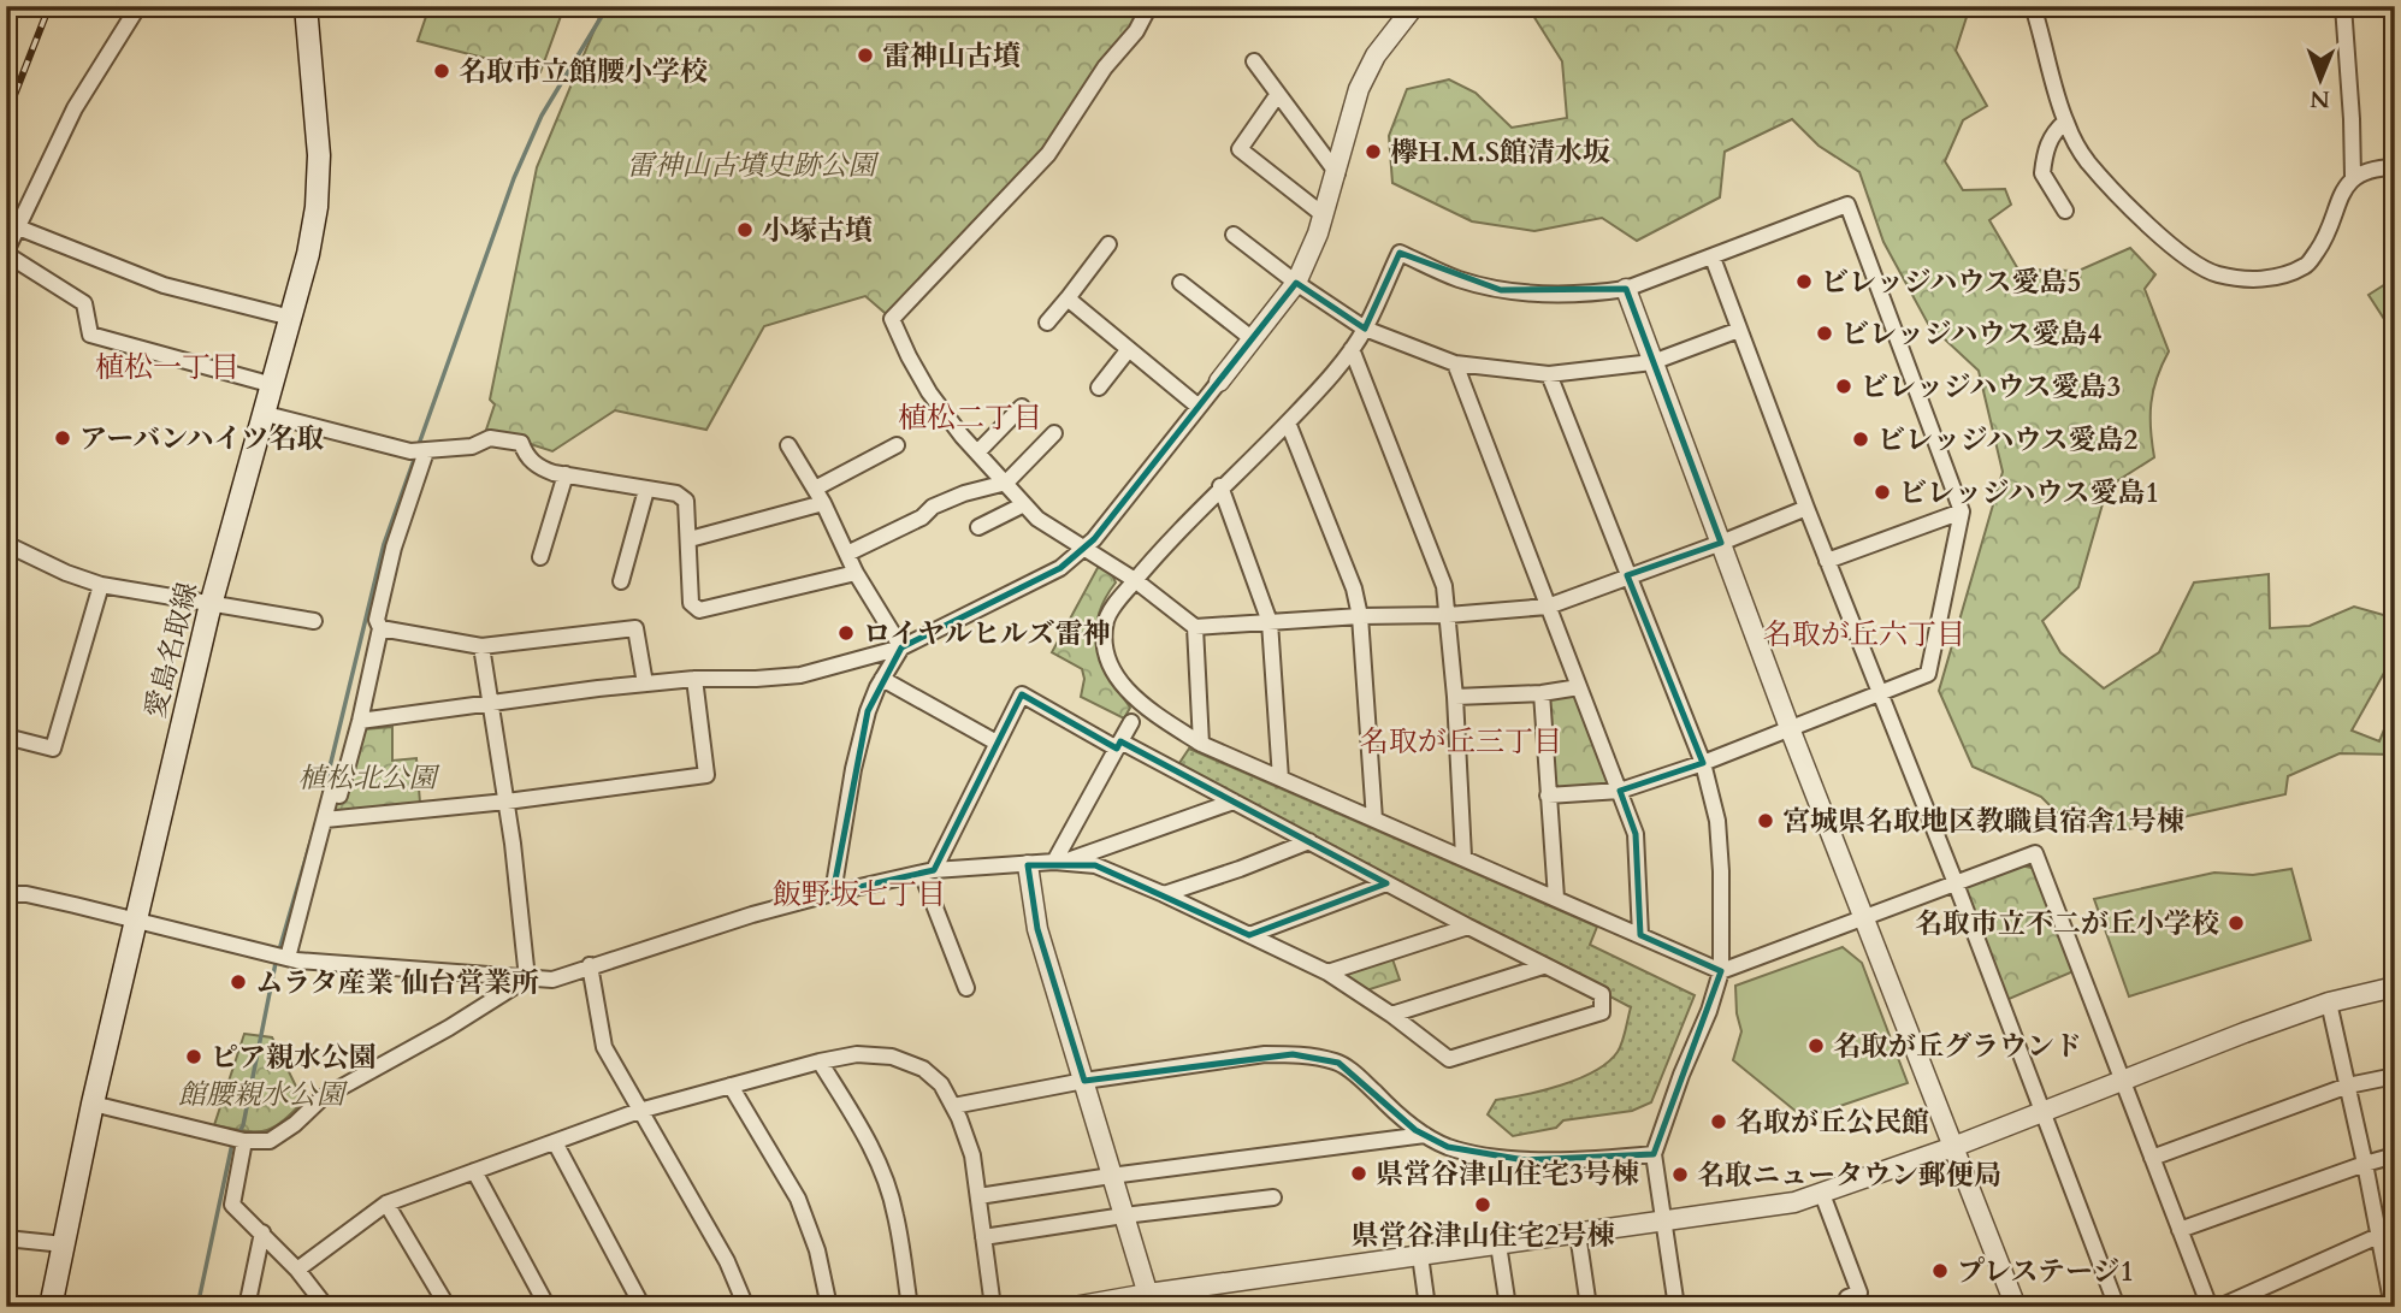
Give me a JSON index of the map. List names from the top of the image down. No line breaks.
{"streets":{"main road":["愛島名取線"]},"districts":["植松一丁目","植松二丁目","名取が丘六丁目","名取が丘三丁目","飯野坂七丁目"],"parks":["雷神山古墳史跡公園","植松北公園","館腰親水公園"],"places":["雷神山古墳","名取市立館腰小学校","欅H.M.S館清水坂","小塚古墳","ビレッジハウス愛島5","ビレッジハウス愛島4","ビレッジハウス愛島3","アーバンハイツ名取","ビレッジハウス愛島2","ビレッジハウス愛島1","ロイヤルヒルズ雷神","宮城県名取地区教職員宿舎1号棟","名取市立不二が丘小学校","ムラタ産業 仙台営業所","名取が丘グラウンド","ピア親水公園","名取が丘公民館","県営谷津山住宅3号棟","名取ニュータウン郵便局","県営谷津山住宅2号棟","プレステージ1"],"north":"bottom"}
